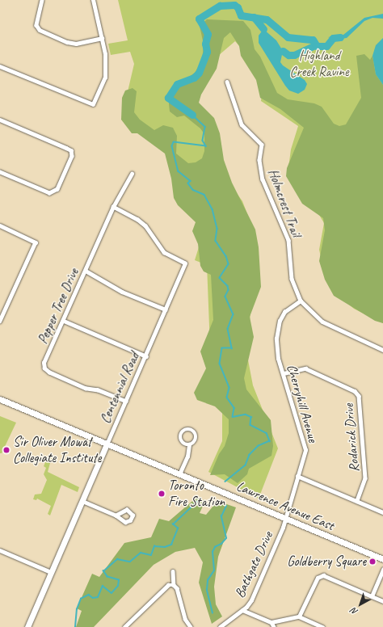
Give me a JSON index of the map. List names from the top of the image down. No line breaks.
{"streets":{"main road":["Centennial Road","Lawrence Avenue East"],"street":["Holmcrest Trail","Pepper Tree Drive","Cherryhill Avenue","Rodarick Drive","Bathgate Drive"]},"crossings":[["Holmcrest Trail","Cherryhill Avenue"],["Pepper Tree Drive","Centennial Road"],["Centennial Road","Lawrence Avenue East"],["Cherryhill Avenue","Rodarick Drive"],["Cherryhill Avenue","Lawrence Avenue East"],["Cherryhill Avenue","Bathgate Drive"],["Lawrence Avenue East","Bathgate Drive"]],"parks":["Highland Creek Ravine"],"places":["Sir Oliver Mowat Collegiate Institute","Toronto Fire Station","Goldberry Square"],"north":"bottom left"}
